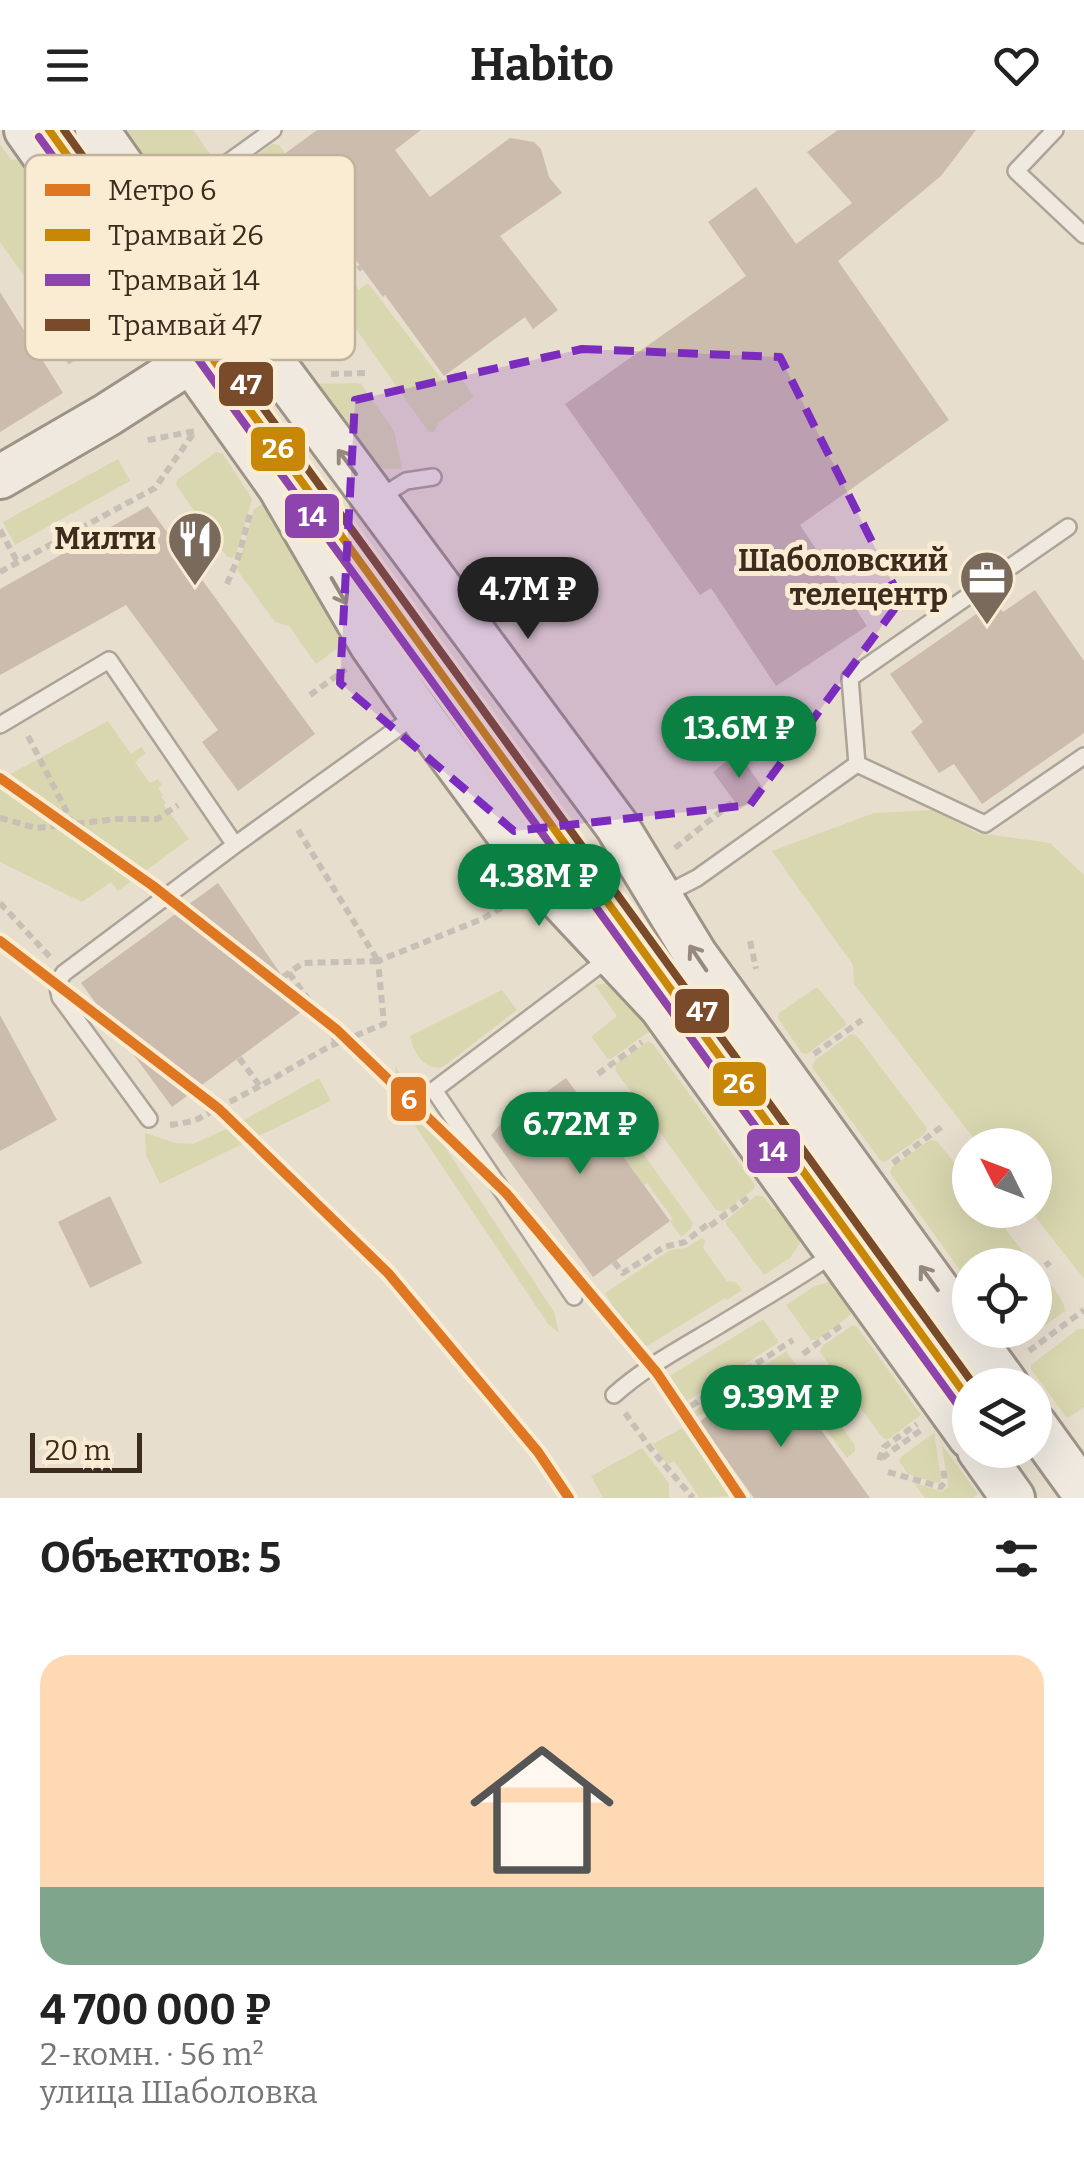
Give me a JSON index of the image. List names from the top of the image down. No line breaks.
{"places":{"restaurant":["Милти"],"office":["Шаболовский телецентр"]},"lines":["tram line 26","tram line 47","tram line 14","metro line 6"],"legend":["Метро 6","Трамвай 26","Трамвай 14","Трамвай 47"],"scale_bar":"20 m","north":"top left","page":{"header":"Habito","price":["4.7M ₽","13.6M ₽","4.38M ₽","6.72M ₽","9.39M ₽"],"scale":"20 m","heading":"Объектов: 5","list":[{"name":"4 700 000 ₽","note":"2-комн. · 56 m² · улица Шаболовка"}]}}
